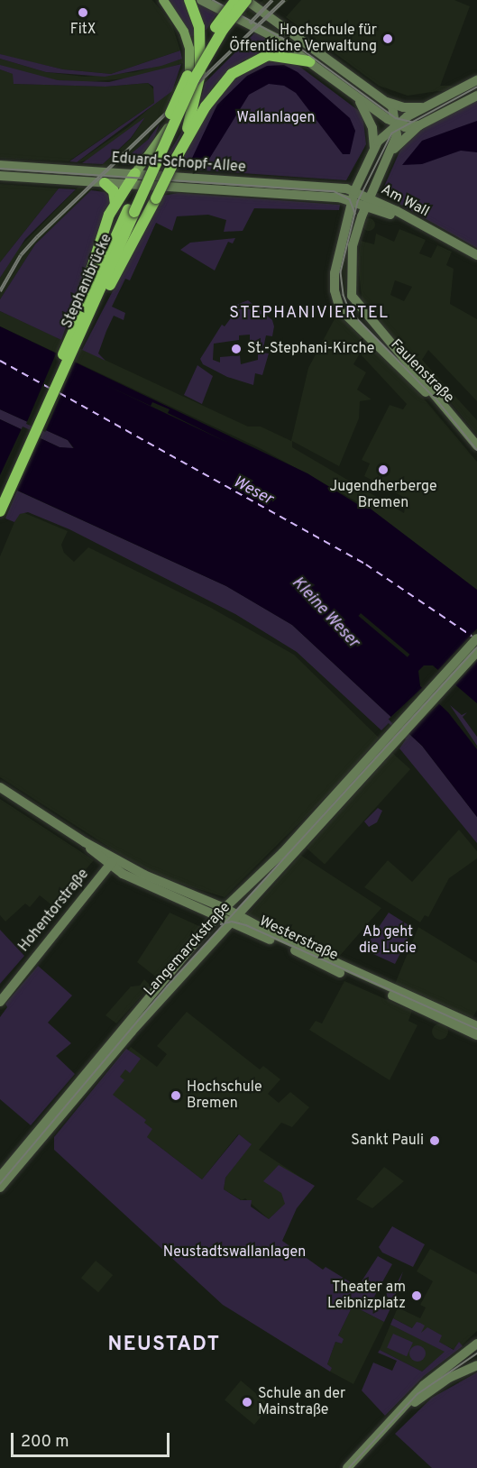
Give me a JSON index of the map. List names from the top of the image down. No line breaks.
{"streets":{"highway":["Stephanibrücke"],"main road":["Eduard-Schopf-Allee","Am Wall","Faulenstraße","Hohentorstraße","Westerstraße","Langemarckstraße"]},"crossings":[["Eduard-Schopf-Allee","Am Wall"],["Hohentorstraße","Westerstraße"],["Westerstraße","Langemarckstraße"]],"districts":["STEPHANIVIERTEL","NEUSTADT"],"water":["Weser","Kleine Weser"],"parks":["Wallanlagen","Ab geht die Lucie","Neustadtswallanlagen"],"places":["FitX","Hochschule für Öffentliche Verwaltung","St.-Stephani-Kirche","Jugendherberge Bremen","Hochschule Bremen","Sankt Pauli","Theater am Leibnizplatz","Schule an der Mainstraße"],"scale_bar":"200 m"}
